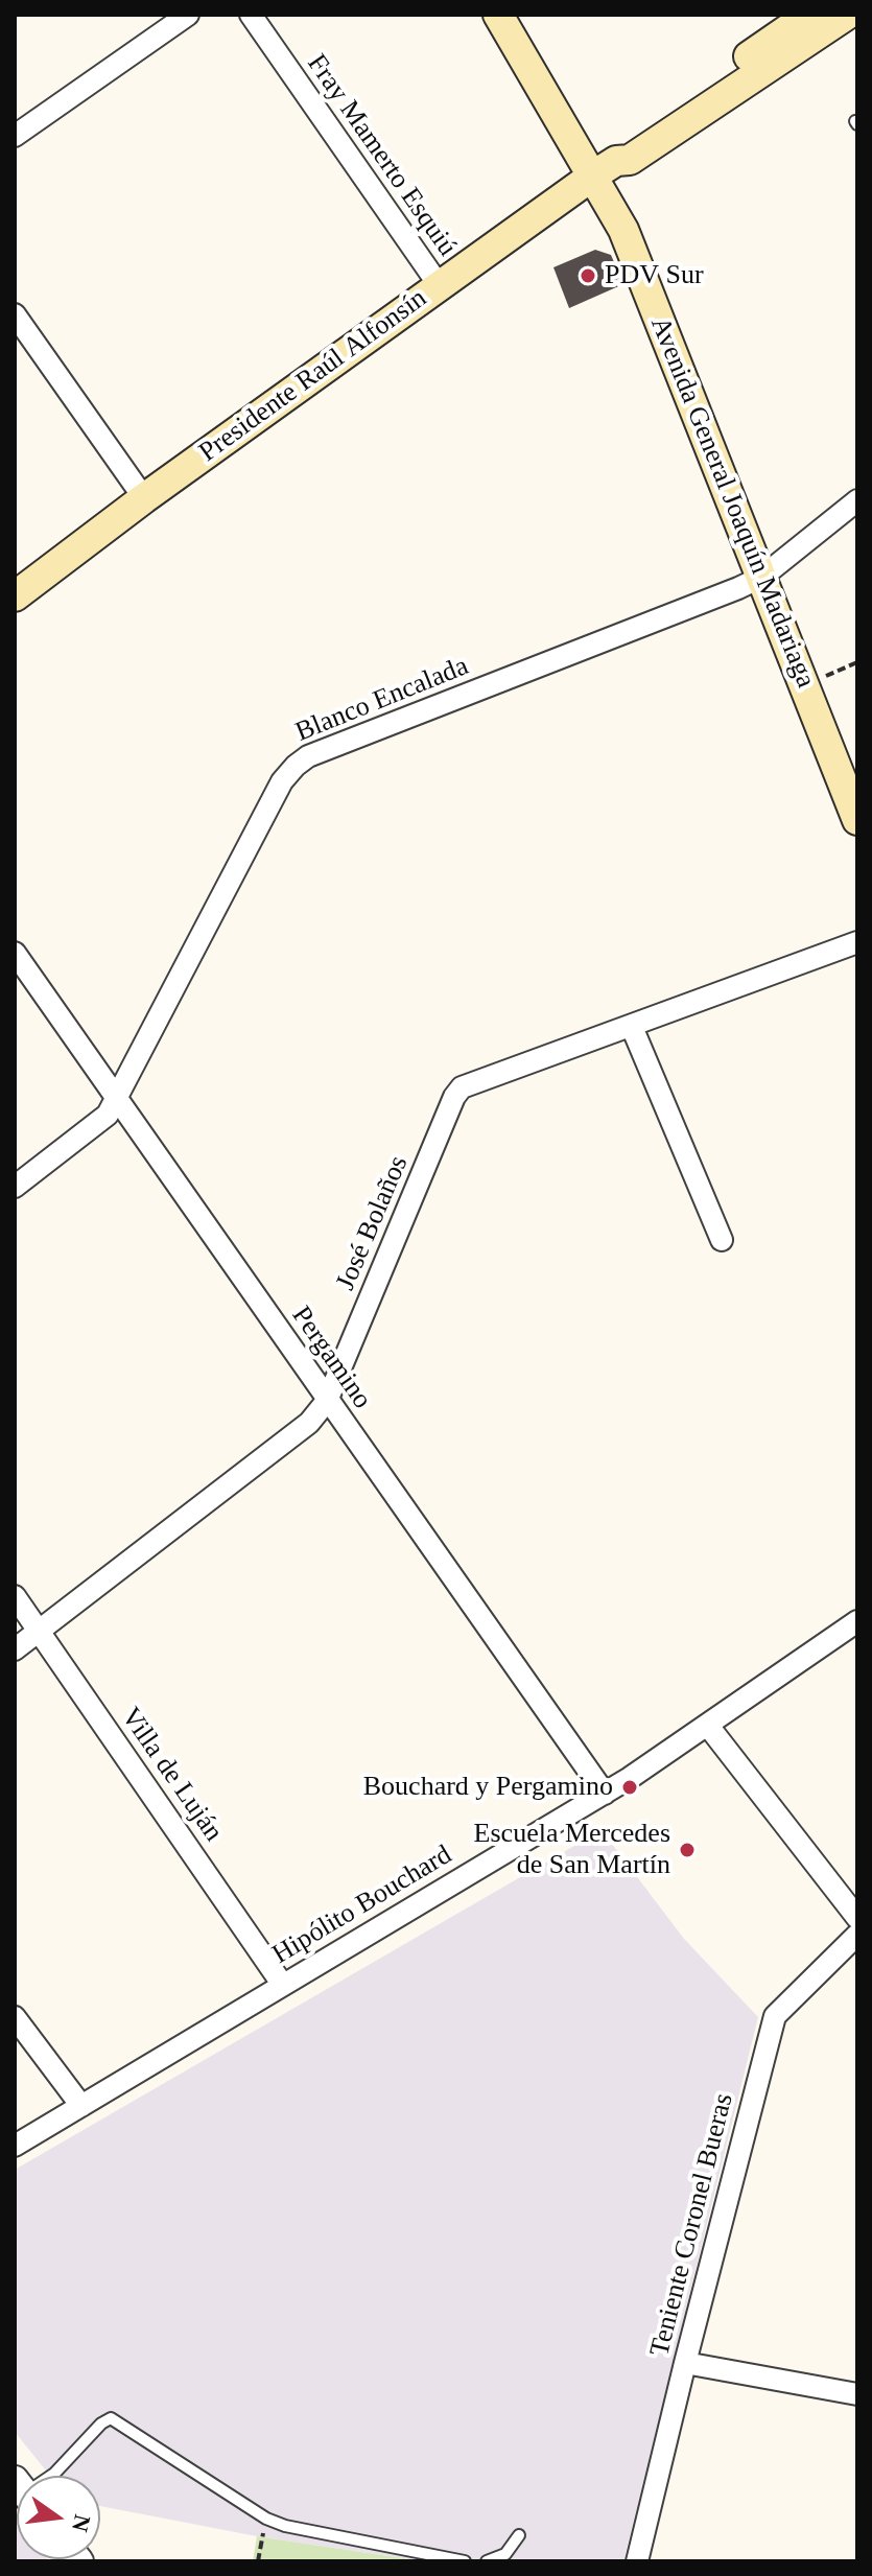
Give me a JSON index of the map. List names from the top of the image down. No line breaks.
{"streets":{"main road":["Presidente Raúl Alfonsín","Avenida General Joaquín Madariaga"],"street":["Fray Mamerto Esquiú","Blanco Encalada","José Bolaños","Pergamino","Villa de Luján","Hipólito Bouchard","Teniente Coronel Bueras"]},"crossings":[["Fray Mamerto Esquiú","Presidente Raúl Alfonsín"],["Presidente Raúl Alfonsín","Avenida General Joaquín Madariaga"],["Avenida General Joaquín Madariaga","Blanco Encalada"],["Blanco Encalada","Pergamino"],["José Bolaños","Pergamino"],["José Bolaños","Villa de Luján"],["Pergamino","Hipólito Bouchard"],["Villa de Luján","Hipólito Bouchard"]],"places":["PDV Sur","Bouchard y Pergamino","Escuela Mercedes de San Martín"],"north":"right"}
